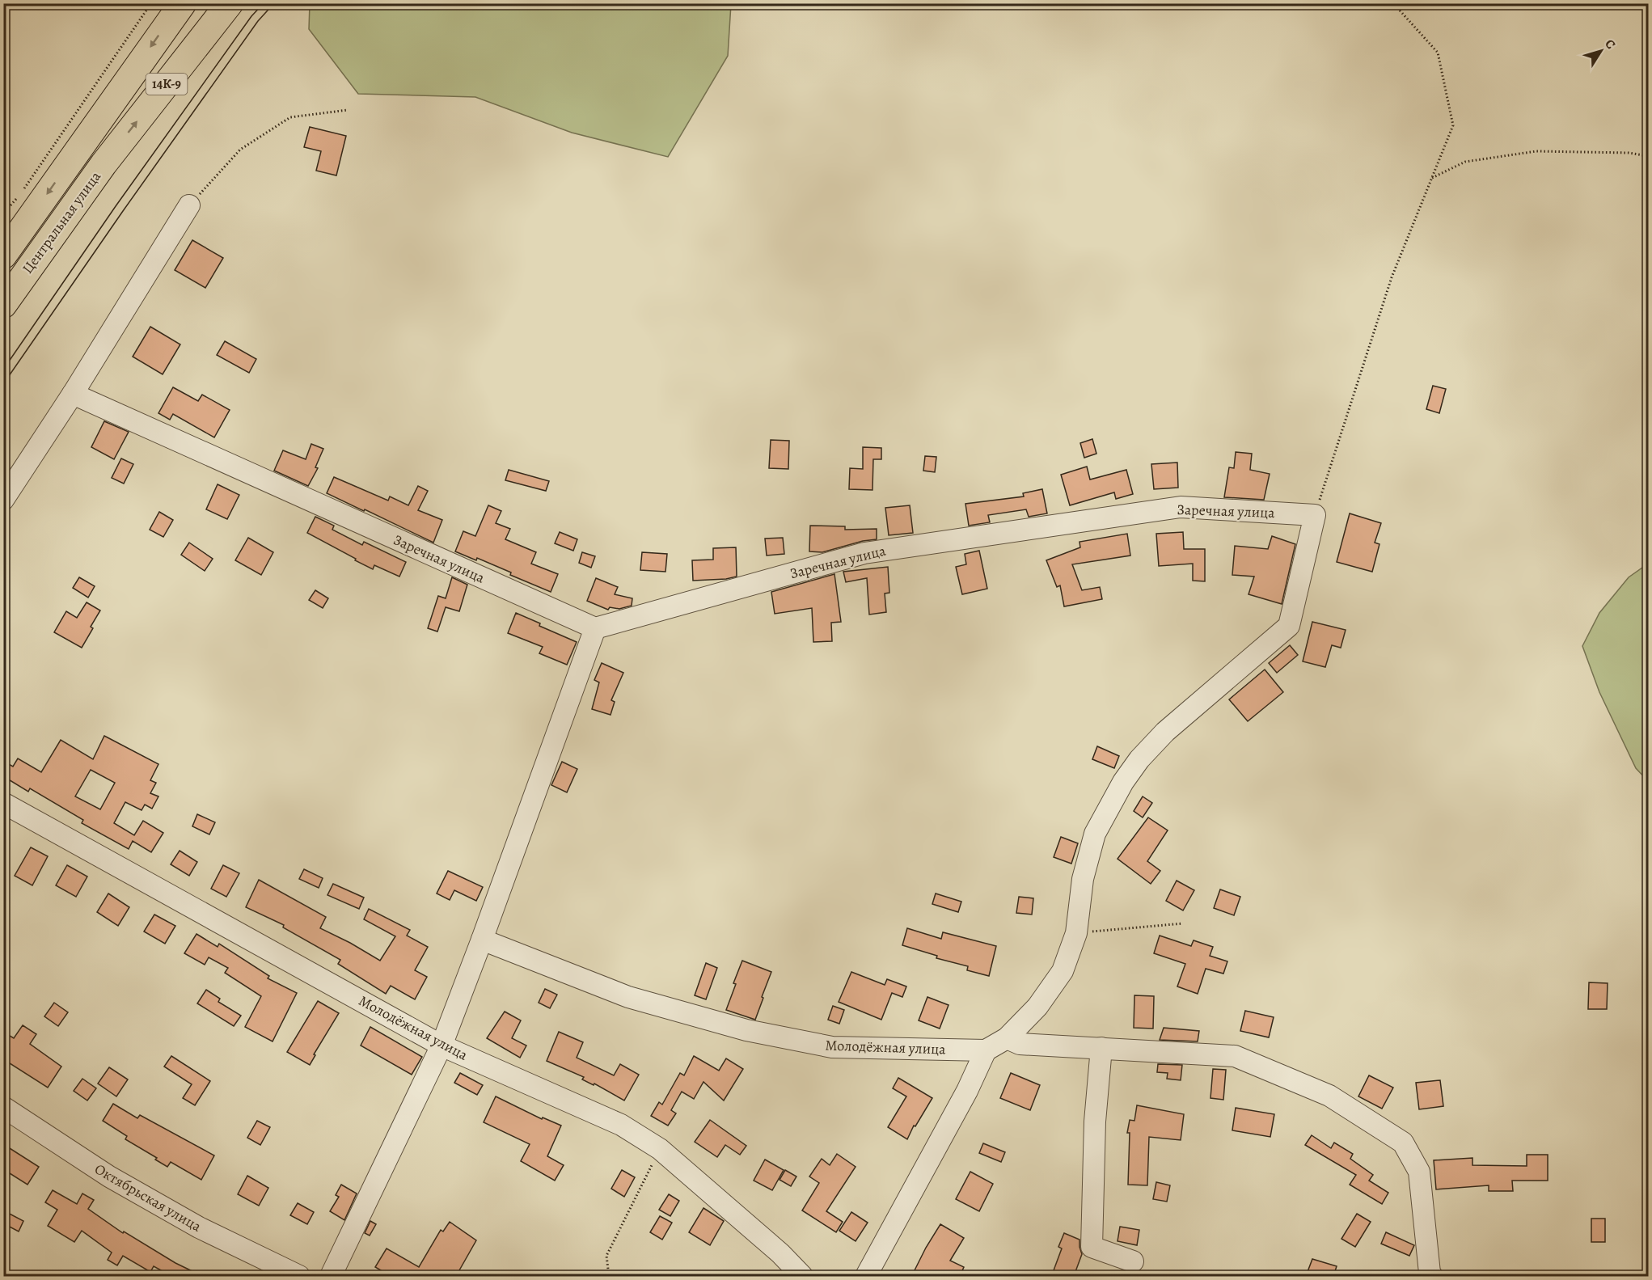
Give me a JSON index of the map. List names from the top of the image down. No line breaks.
{"streets":{"main road":["14К-9","Центральная улица"],"street":["Заречная улица","Молодёжная улица","Октябрьская улица"]},"north":"top right"}
